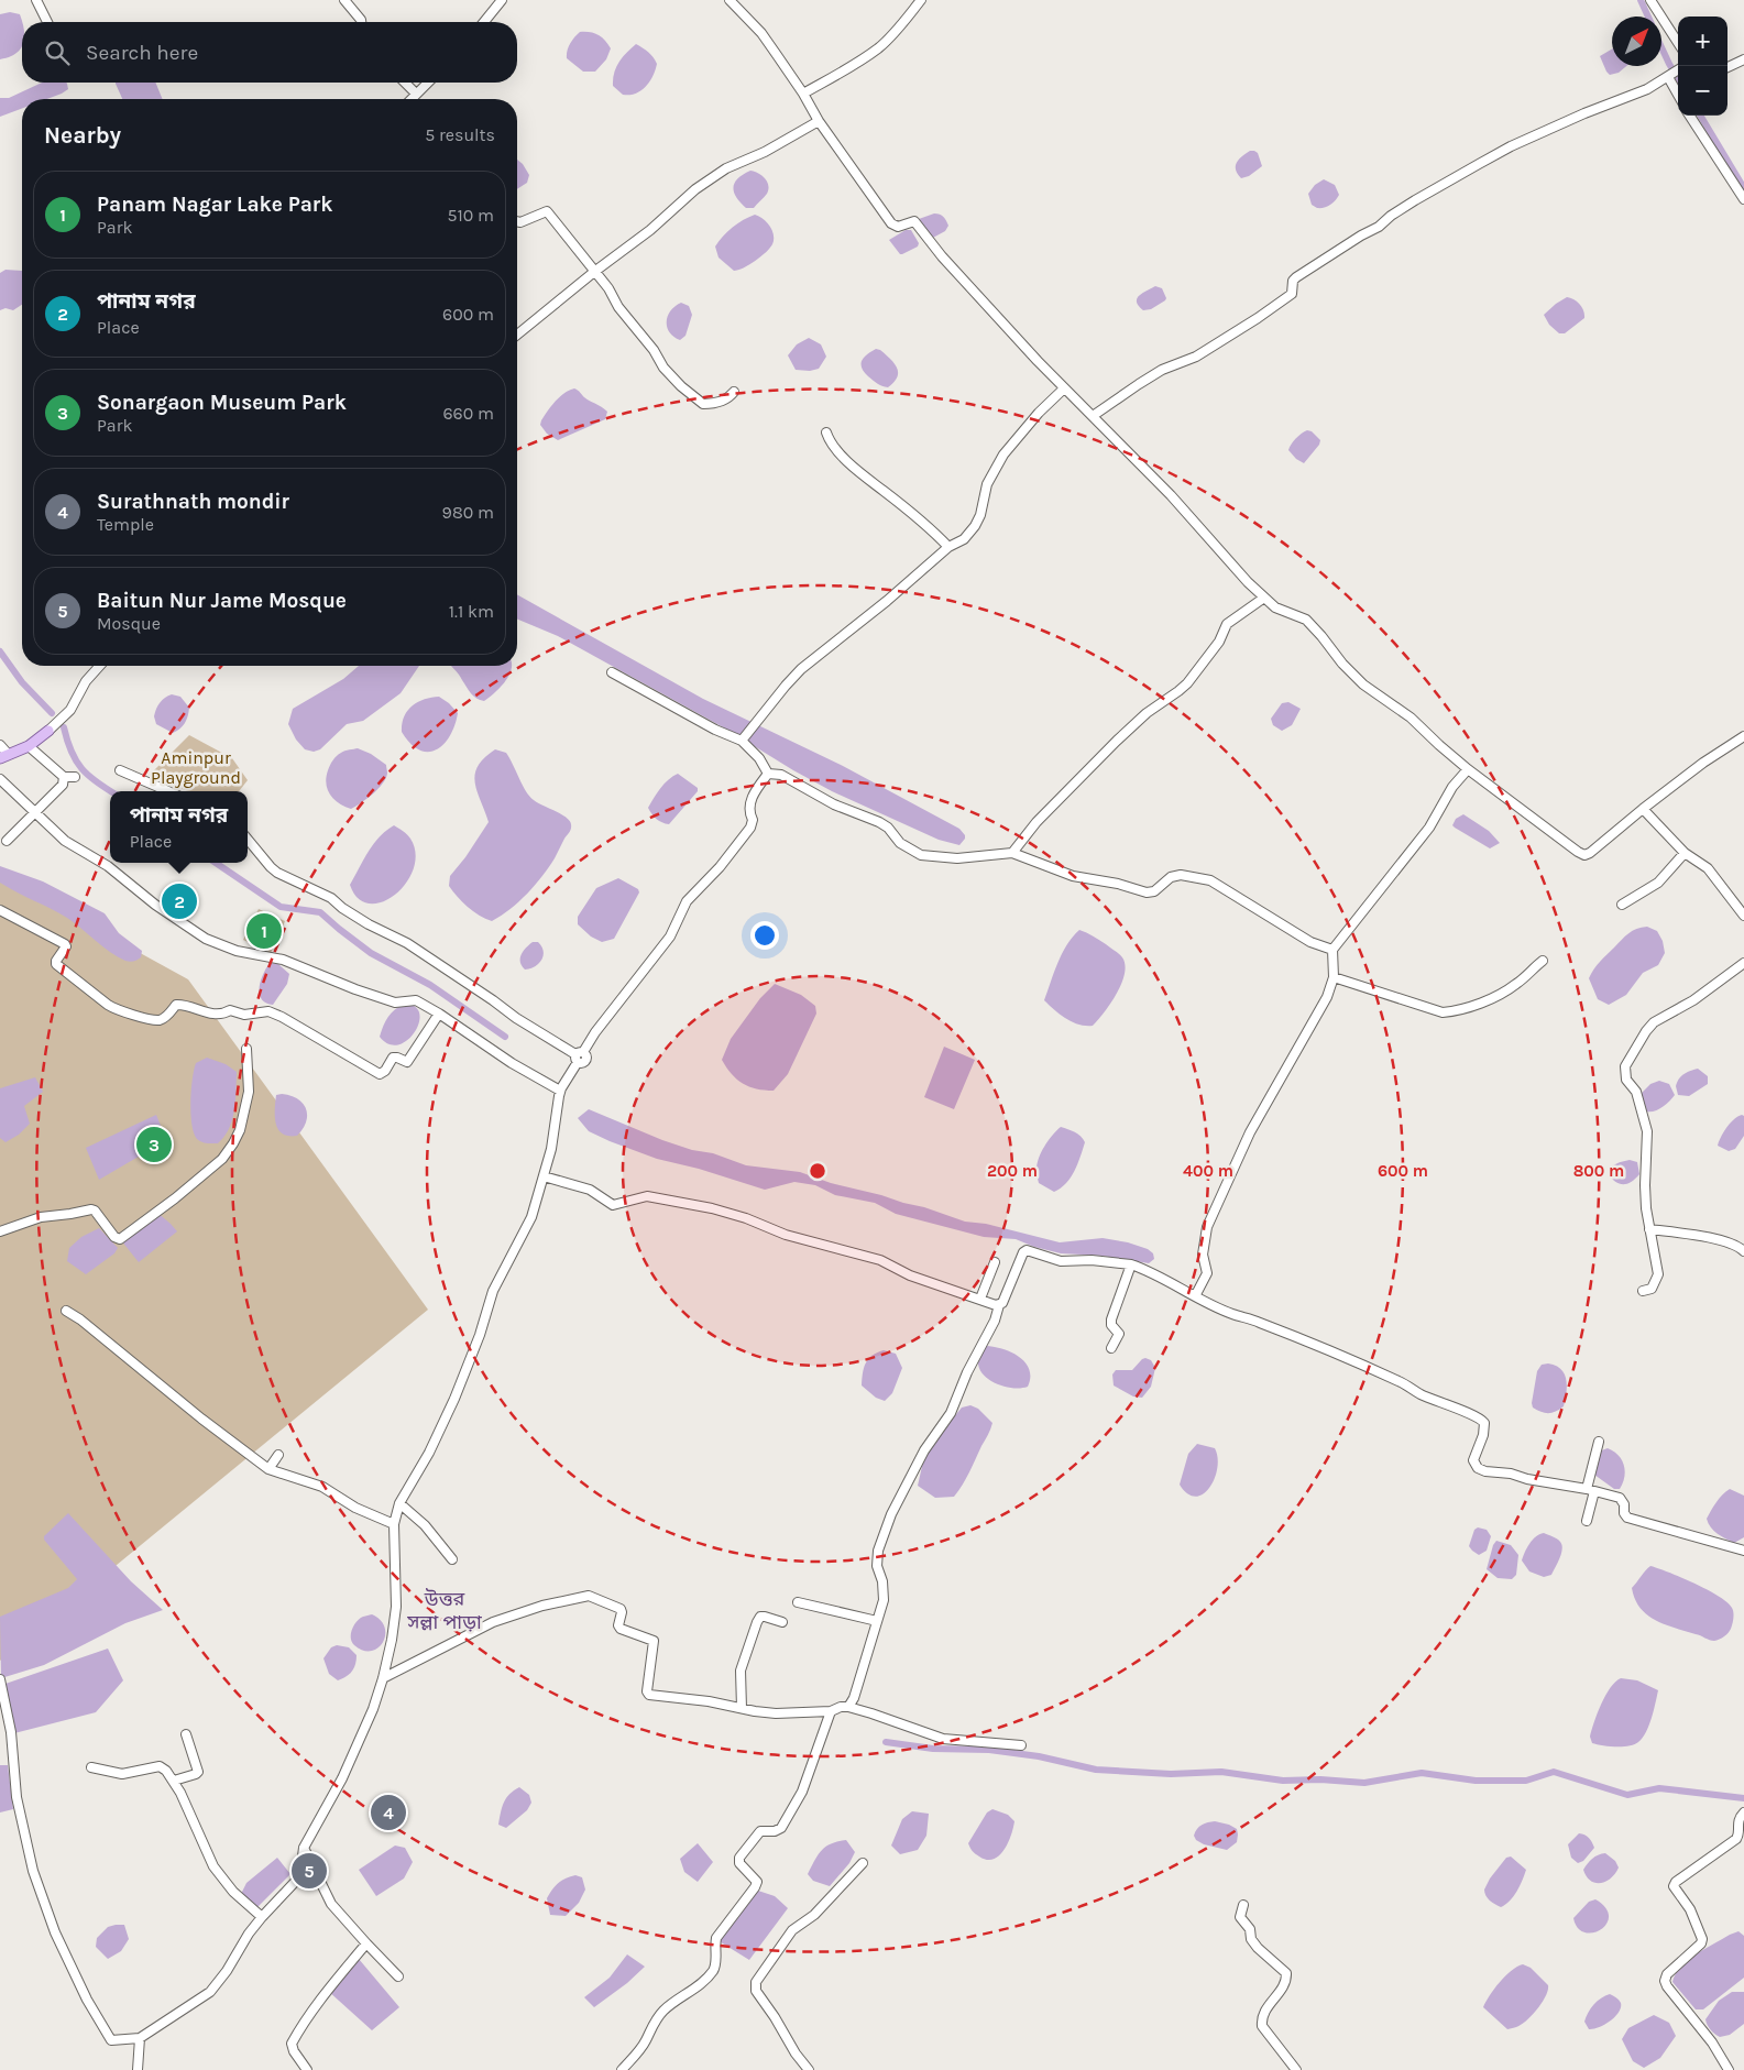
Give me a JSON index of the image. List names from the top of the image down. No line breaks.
{"districts":["উত্তর সল্লা পাড়া"],"parks":["Aminpur Playground"],"north":"top right","page":{"map_buttons":["+","−"],"search":"Search here","heading":["Nearby","5 results"],"list":[{"mark":"1","name":"Panam Nagar Lake Park","note":"Park","value":"510 m"},{"mark":"2","name":"পানাম নগর","note":"Place","value":"600 m"},{"mark":"3","name":"Sonargaon Museum Park","note":"Park","value":"660 m"},{"mark":"4","name":"Surathnath mondir","note":"Temple","value":"980 m"},{"mark":"5","name":"Baitun Nur Jame Mosque","note":"Mosque","value":"1.1 km"}],"popup":["পানাম নগর","Place"],"pins":["2","1","3","4","5"]},"rings":["200 m","400 m","600 m","800 m"]}
